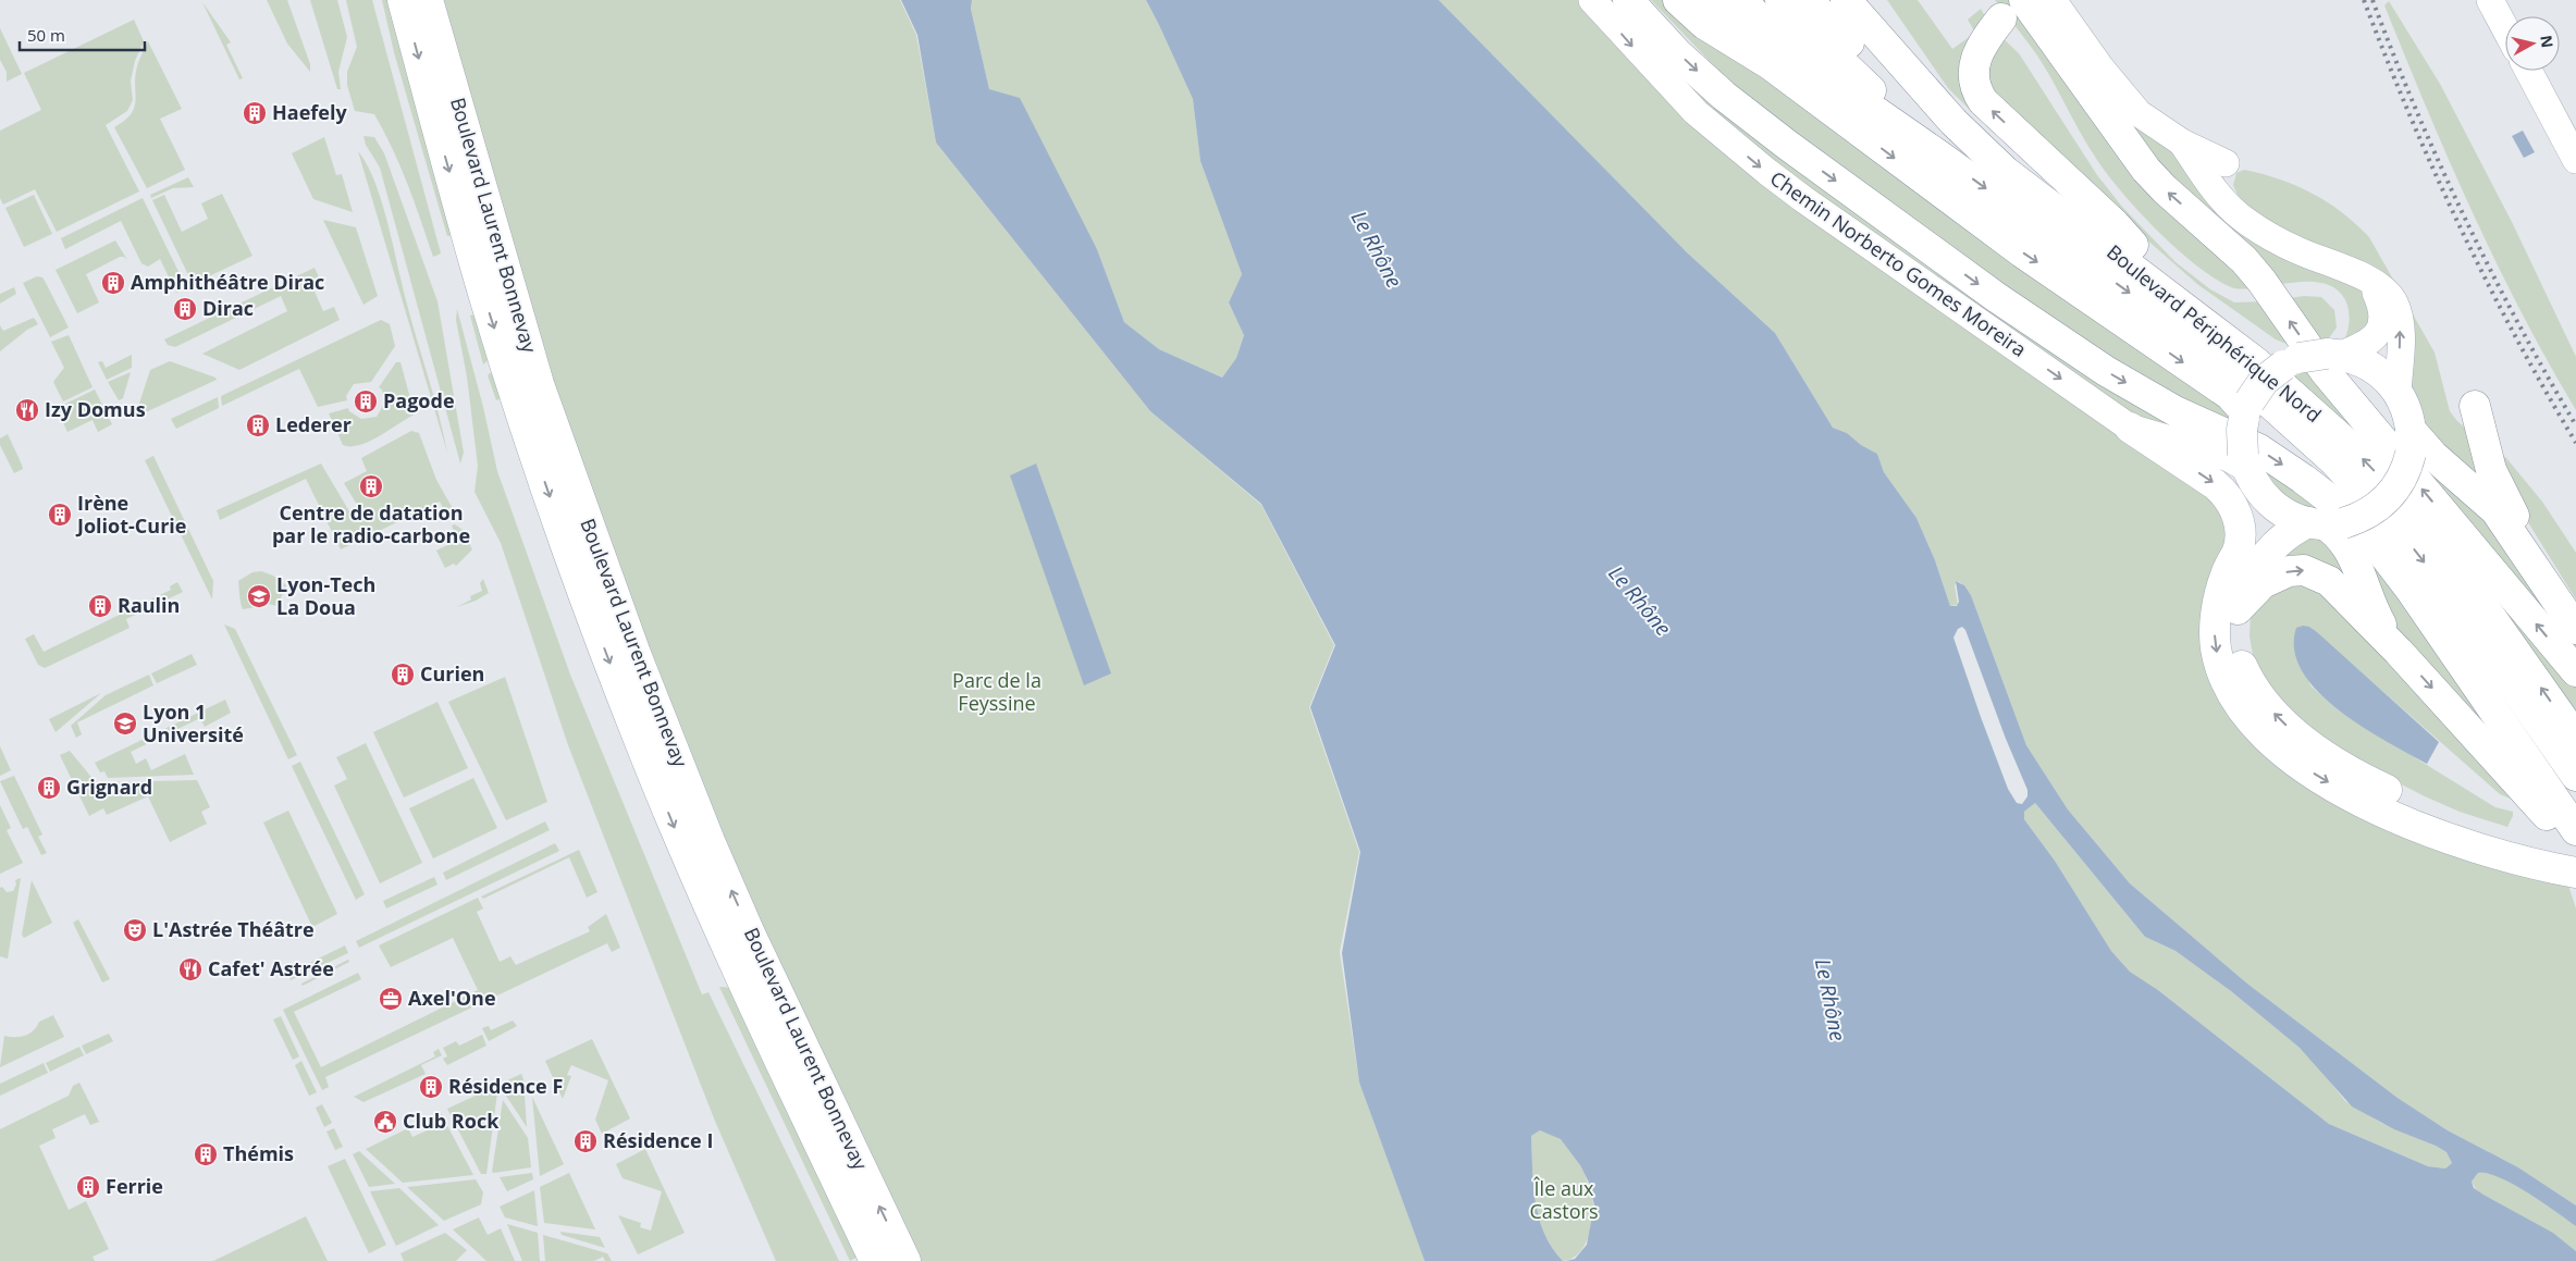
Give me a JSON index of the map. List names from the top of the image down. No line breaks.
{"streets":{"main road":["Boulevard Laurent Bonnevay","Chemin Norberto Gomes Moreira","Boulevard Périphérique Nord"]},"water":["Le Rhône"],"parks":["Parc de la Feyssine","Île aux Castors"],"places":{"building":["Haefely","Amphithéâtre Dirac","Dirac","Pagode","Lederer","Centre de datation par le radio-carbone","Irène Joliot-Curie","Raulin","Curien","Grignard","Résidence F","Résidence I","Thémis","Ferrie"],"restaurant":["Izy Domus","Cafet' Astrée"],"school or university":["Lyon-Tech La Doua","Lyon 1 Université"],"theatre":["L'Astrée Théâtre"],"office":["Axel'One"],"public building":["Club Rock"]},"scale_bar":"50 m","north":"right"}
